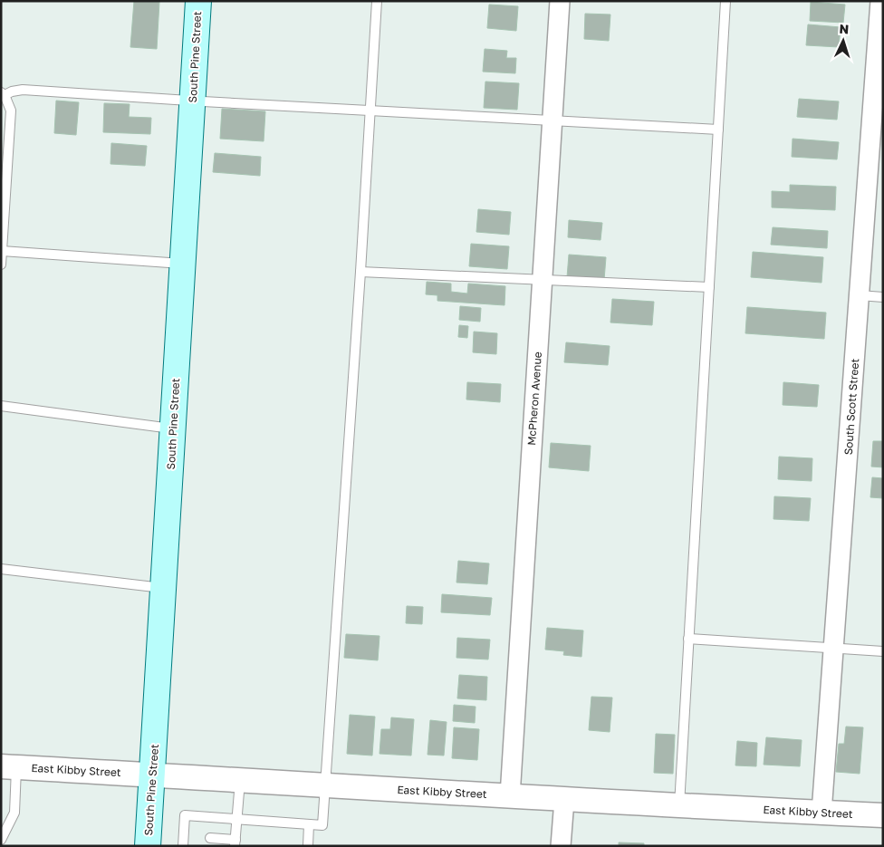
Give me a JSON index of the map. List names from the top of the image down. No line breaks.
{"streets":{"main road":["South Pine Street"],"street":["McPheron Avenue","South Scott Street","East Kibby Street"]},"crossings":[["South Pine Street","East Kibby Street"],["McPheron Avenue","East Kibby Street"],["South Scott Street","East Kibby Street"]],"north":"top"}
